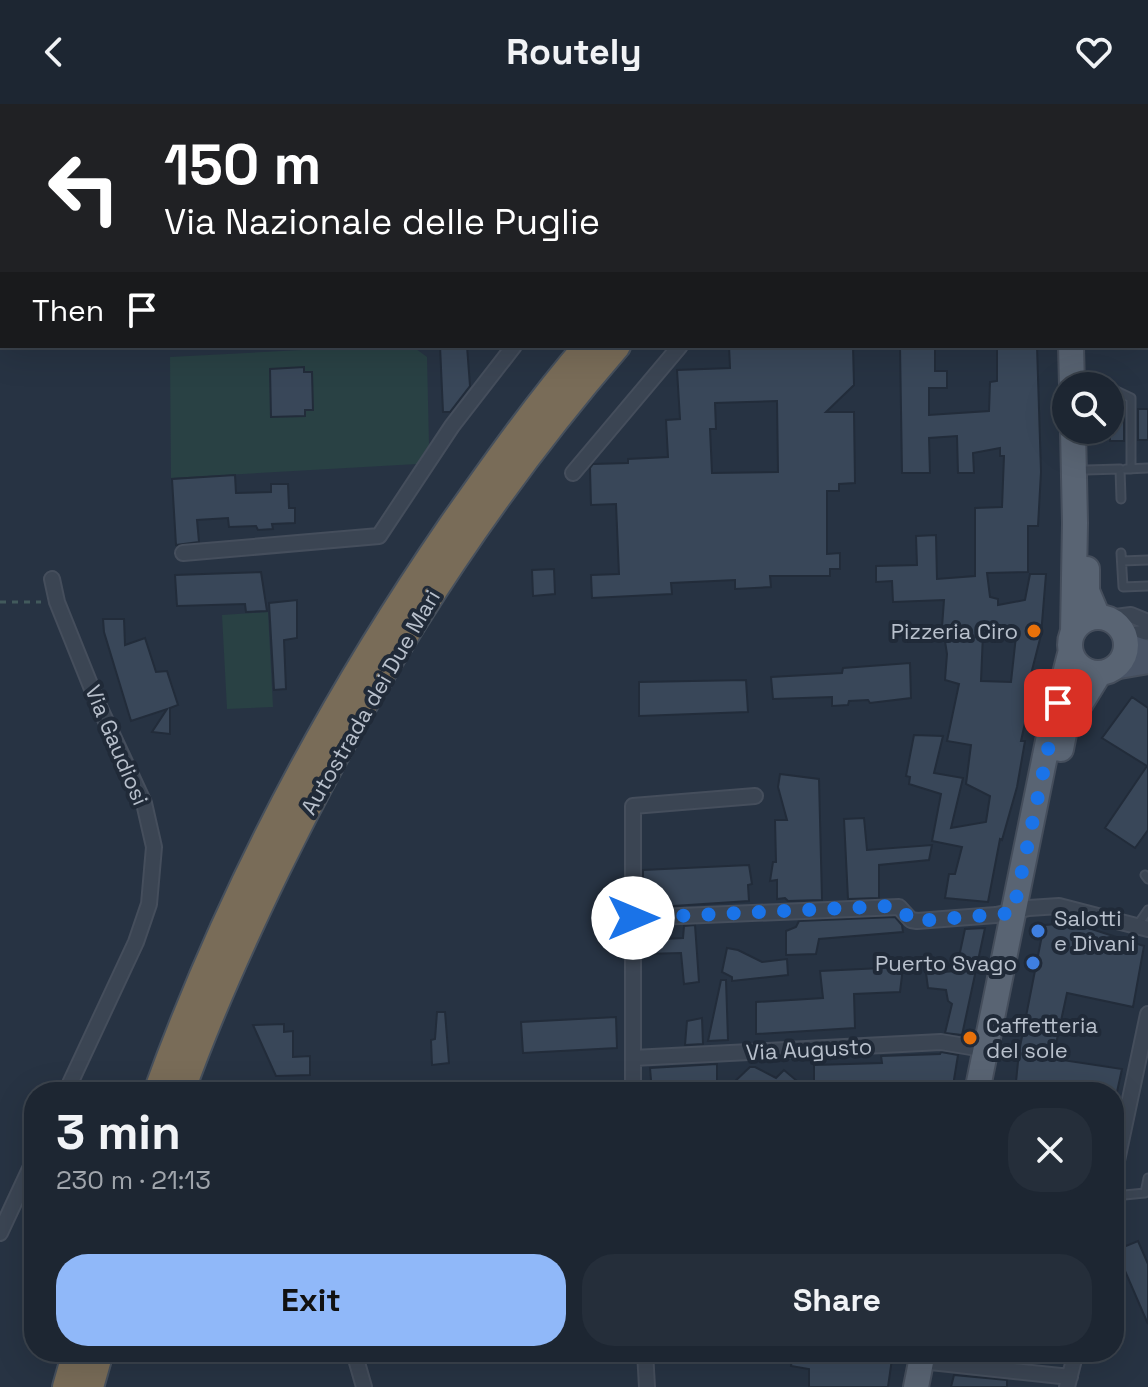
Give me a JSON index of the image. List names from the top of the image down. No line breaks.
{"streets":{"highway":["Autostrada dei Due Mari"],"street":["Via Gaudiosi","Via Augusto"]},"places":["Pizzeria Ciro","Salotti e Divani","Puerto Svago","Caffetteria del sole"],"page":{"header":"Routely","turn":["150 m","Via Nazionale delle Puglie"],"then":"Then","heading":["3 min","230 m · 21:13"],"buttons":["Exit","Share"]}}
